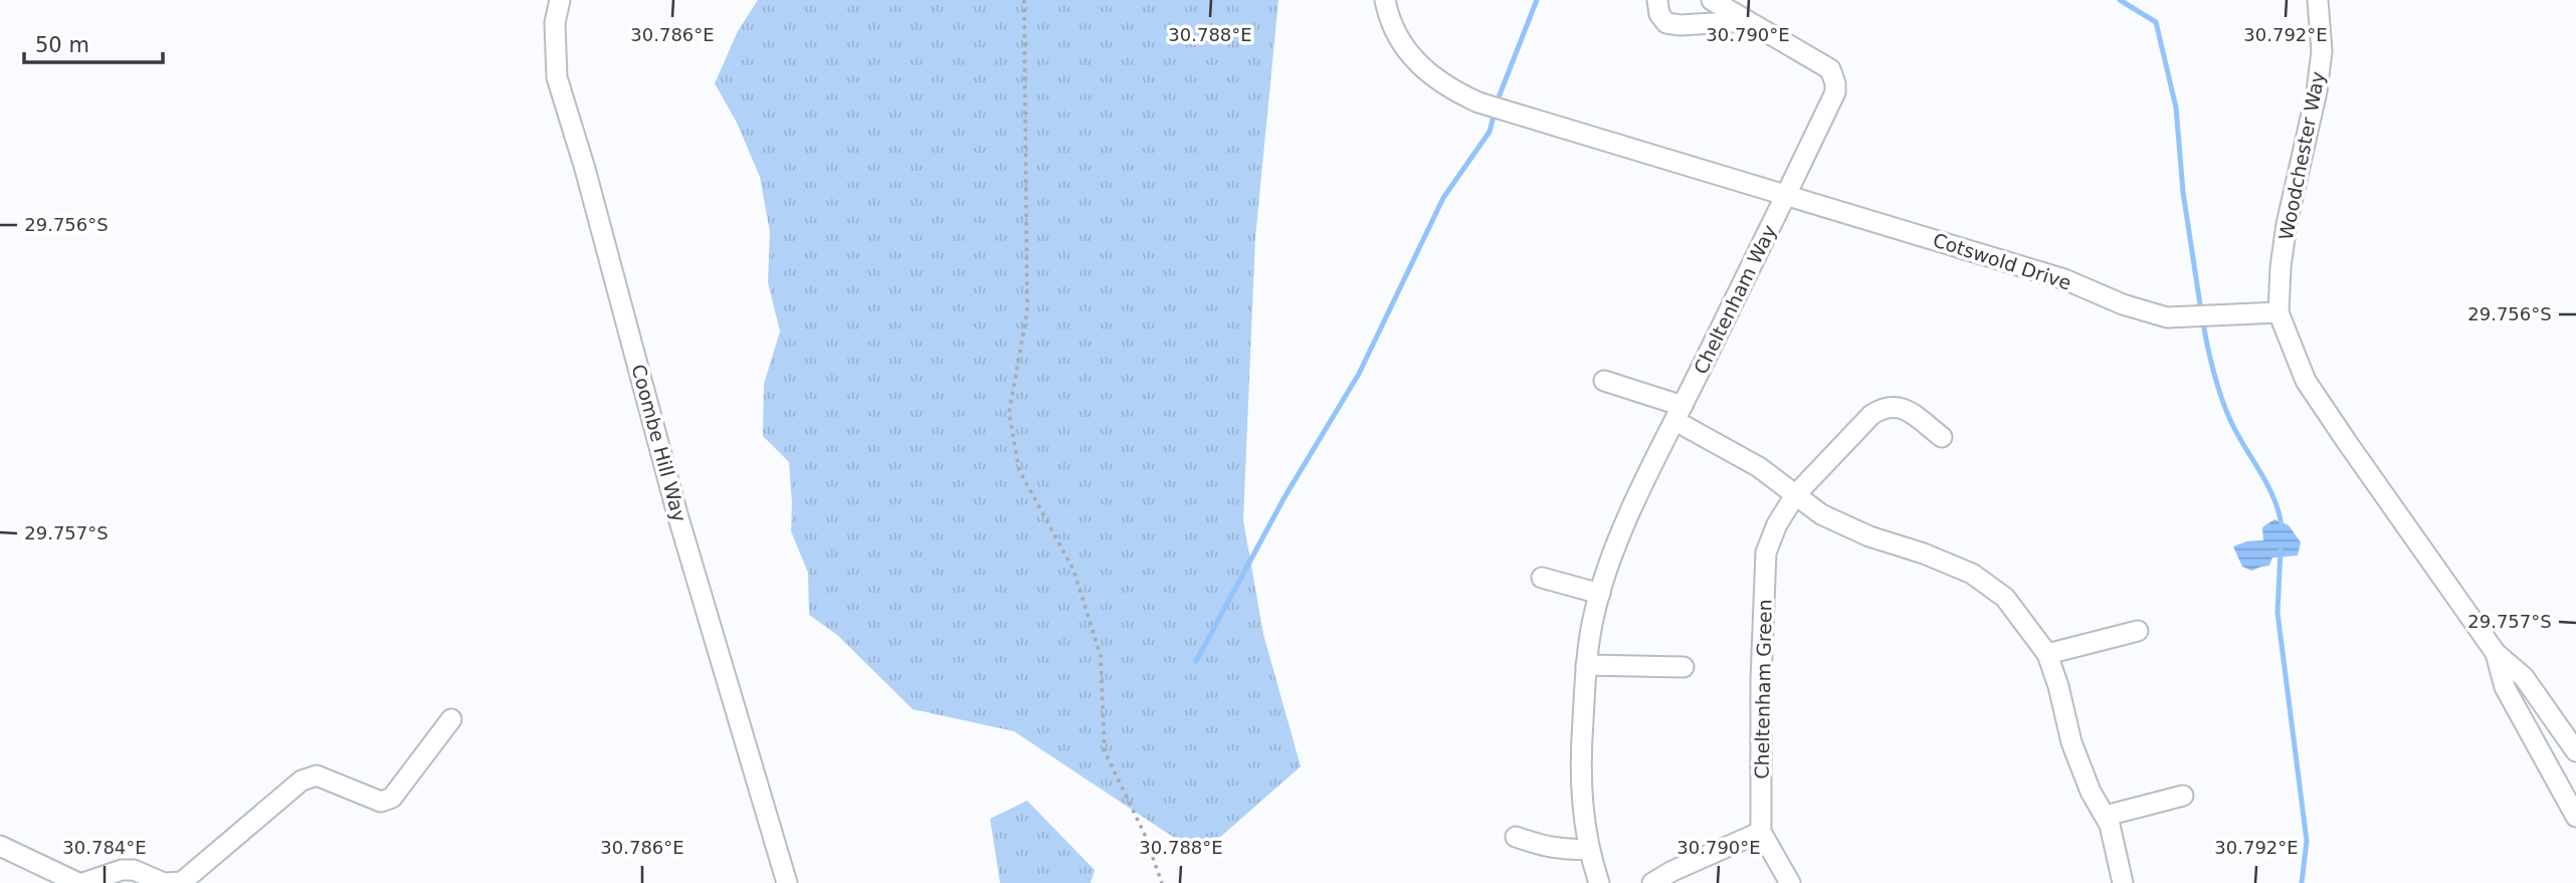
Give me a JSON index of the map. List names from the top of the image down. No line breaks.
{"streets":{"street":["Woodchester Way","Cotswold Drive","Cheltenham Way","Coombe Hill Way","Cheltenham Green"]},"crossings":[["Woodchester Way","Cotswold Drive"],["Cotswold Drive","Cheltenham Way"]],"scale_bar":"50 m","coordinates":["30.786°E","30.788°E","30.790°E","30.792°E","29.756°S","29.757°S","30.784°E"]}
